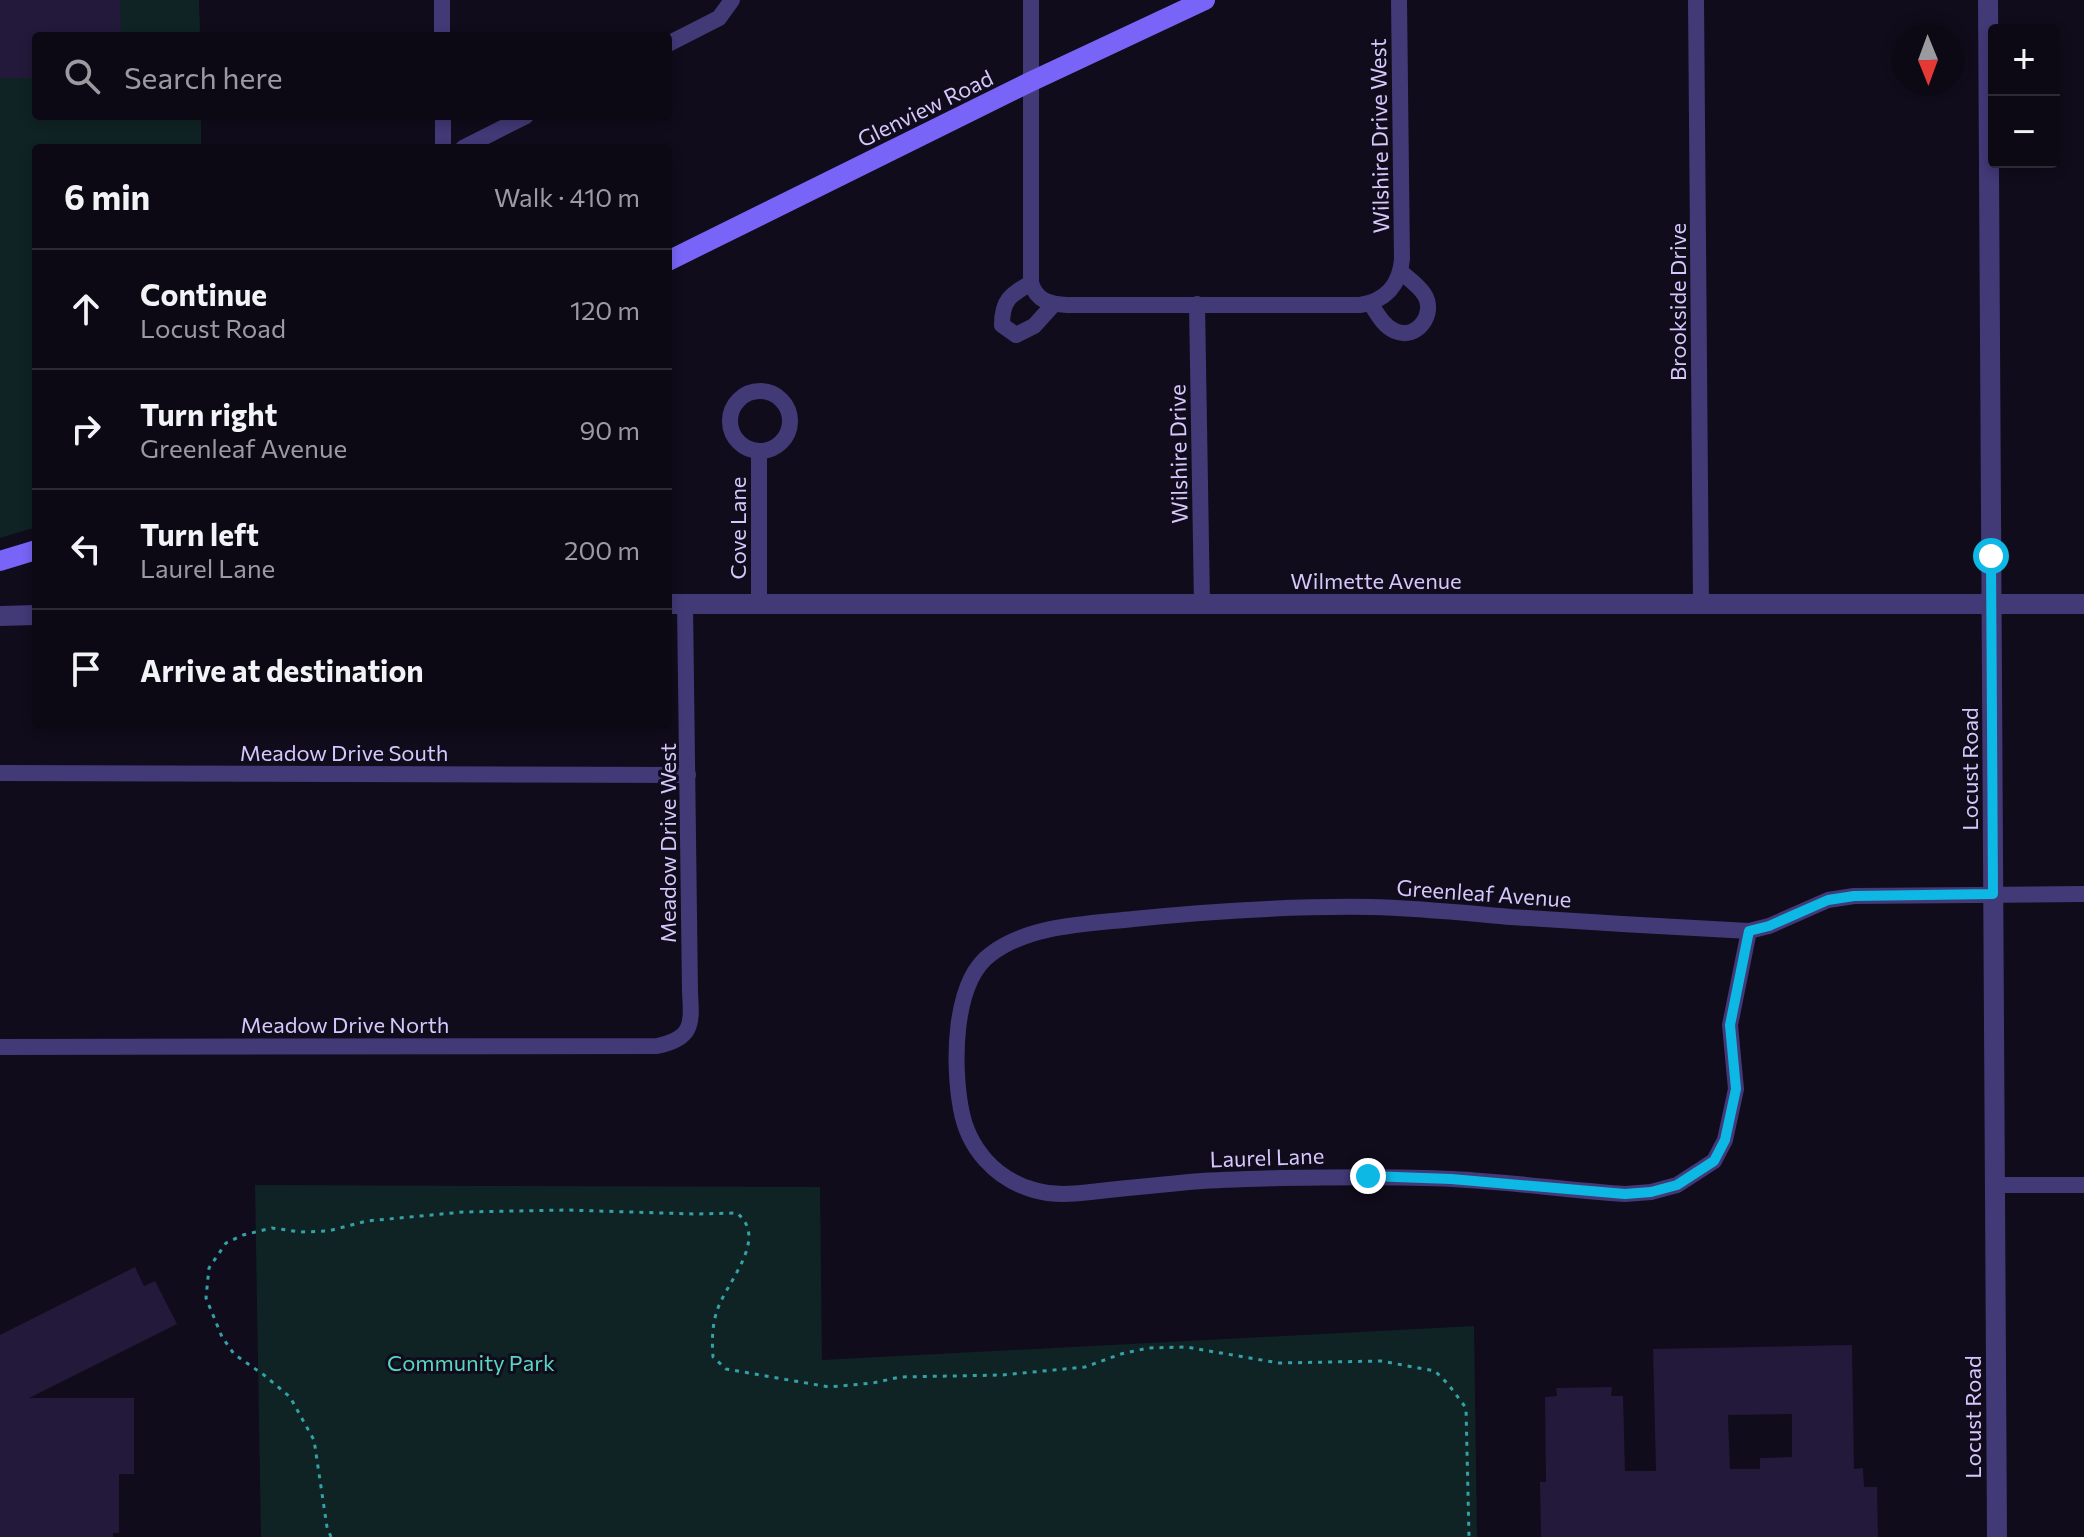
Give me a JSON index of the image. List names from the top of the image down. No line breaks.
{"streets":{"main road":["Glenview Road"],"street":["Wilshire Drive West","Brookside Drive","Wilshire Drive","Cove Lane","Wilmette Avenue","Meadow Drive South","Locust Road","Meadow Drive West","Greenleaf Avenue","Meadow Drive North","Laurel Lane"]},"crossings":[["Brookside Drive","Wilmette Avenue"],["Wilshire Drive","Wilmette Avenue"],["Cove Lane","Wilmette Avenue"],["Wilmette Avenue","Locust Road"],["Wilmette Avenue","Meadow Drive West"],["Meadow Drive South","Meadow Drive West"],["Locust Road","Greenleaf Avenue"],["Meadow Drive West","Meadow Drive North"],["Greenleaf Avenue","Laurel Lane"]],"parks":["Community Park"],"north":"bottom","page":{"map_buttons":["+","−"],"search":"Search here","heading":["6 min","Walk · 410 m"],"list":[["Continue","Locust Road","120 m"],["Turn right","Greenleaf Avenue","90 m"],["Turn left","Laurel Lane","200 m"],"Arrive at destination"]}}
